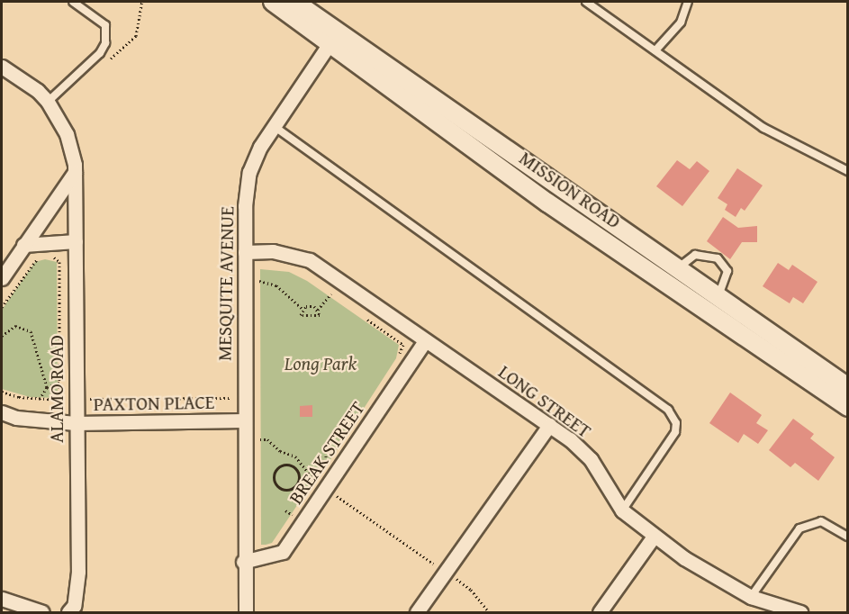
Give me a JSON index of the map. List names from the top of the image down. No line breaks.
{"streets":{"street":["MISSION ROAD","MESQUITE AVENUE","ALAMO ROAD","LONG STREET","PAXTON PLACE","BREAK STREET"]},"crossings":[["MISSION ROAD","MESQUITE AVENUE"],["MESQUITE AVENUE","LONG STREET"],["MESQUITE AVENUE","PAXTON PLACE"],["MESQUITE AVENUE","BREAK STREET"],["ALAMO ROAD","PAXTON PLACE"],["LONG STREET","BREAK STREET"]],"parks":["Long Park"]}
